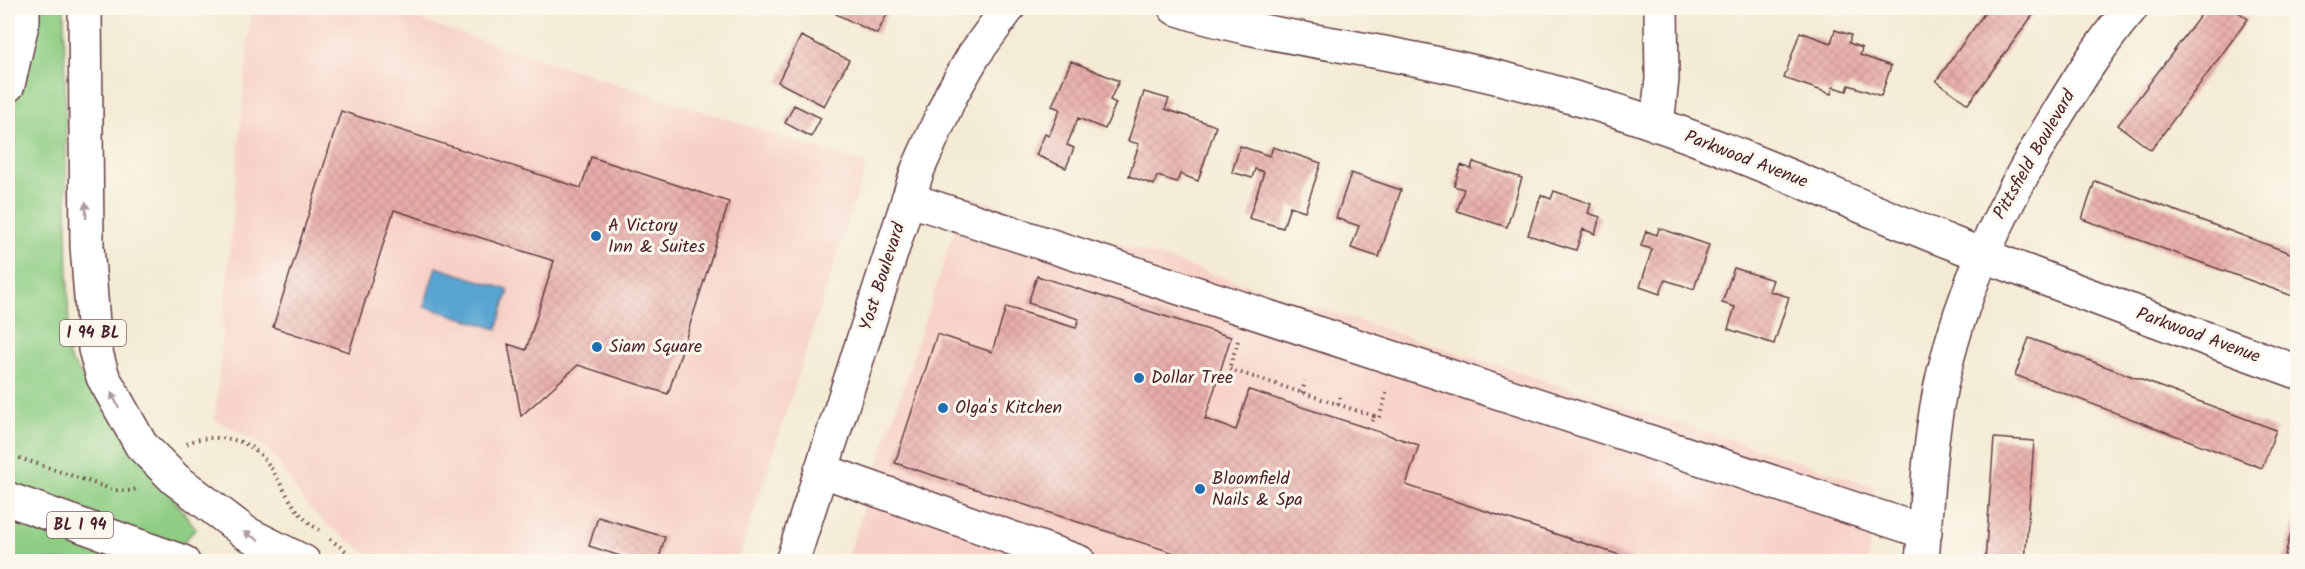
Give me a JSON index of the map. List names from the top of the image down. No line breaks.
{"streets":{"main road":["Pittsfield Boulevard","Parkwood Avenue","Yost Boulevard","I 94 BL","BL I 94"]},"crossings":[["Pittsfield Boulevard","Parkwood Avenue"]],"places":["A Victory Inn & Suites","Siam Square","Dollar Tree","Olga's Kitchen","Bloomfield Nails & Spa"]}
